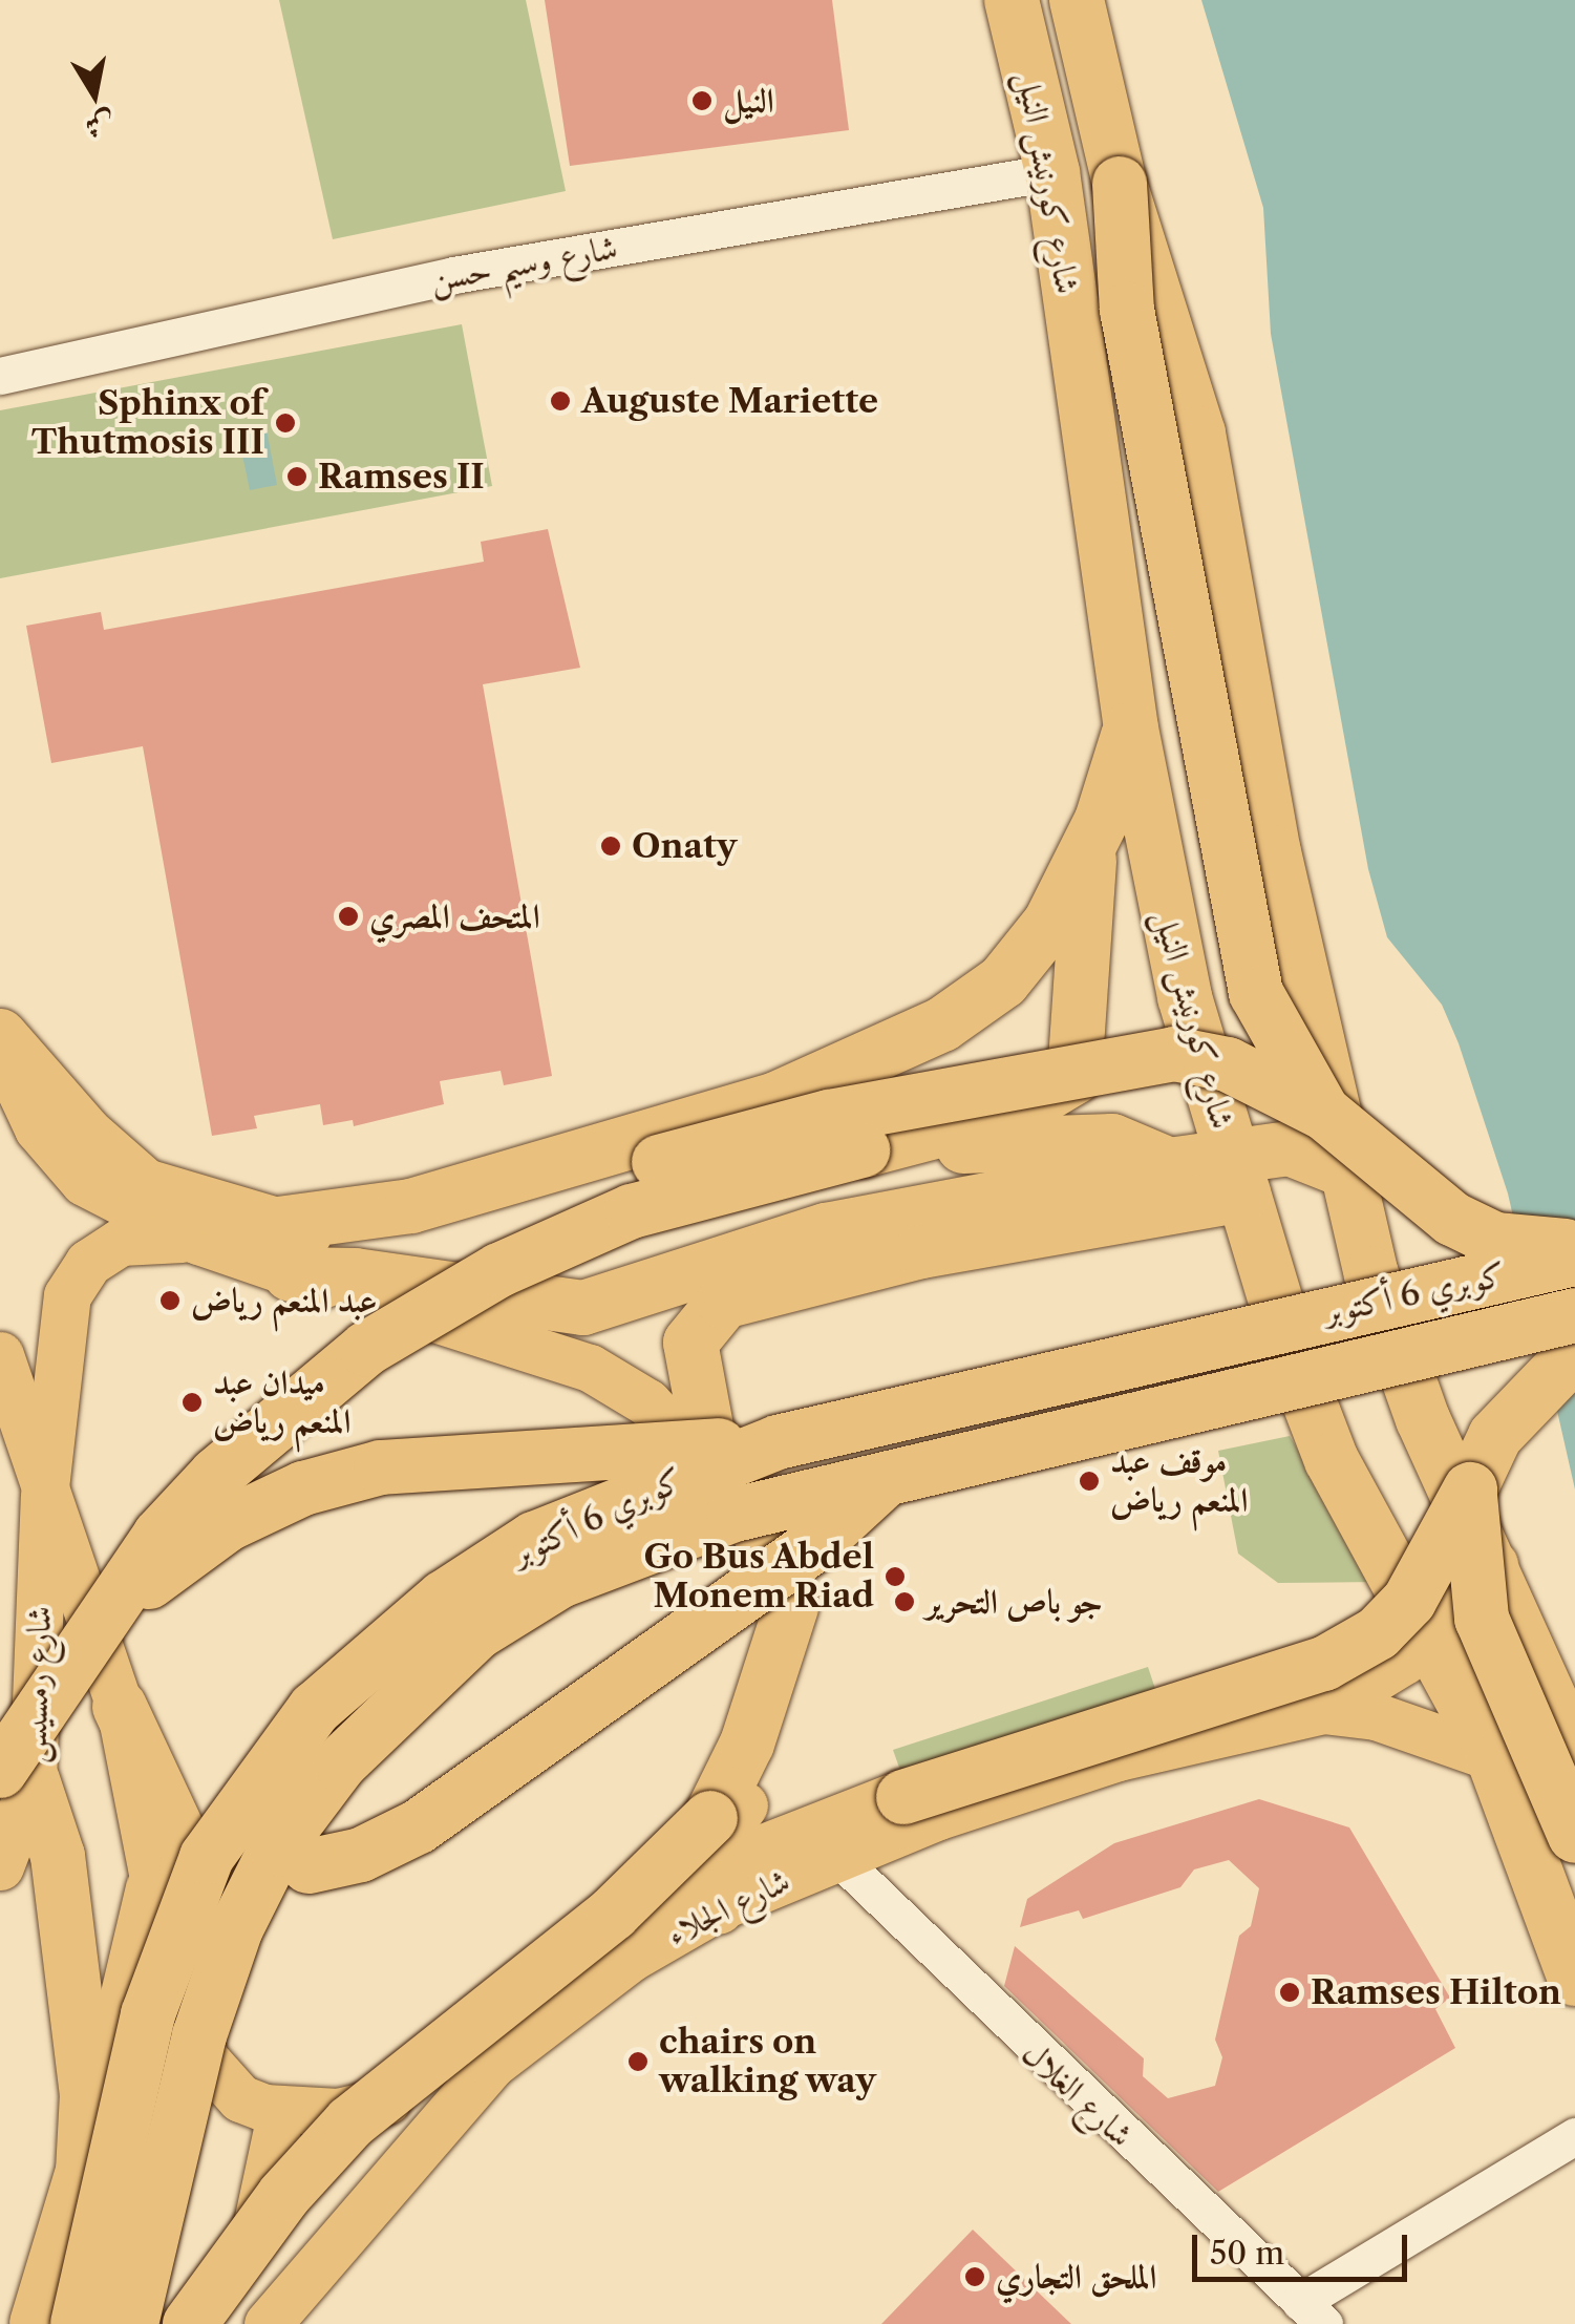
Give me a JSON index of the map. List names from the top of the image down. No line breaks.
{"streets":{"highway":["شارع كورنيش النيل","كوبري 6 أكتوبر"],"main road":["شارع رمسيس","شارع الجلاء"],"street":["شارع وسيم حسن","شارع الغلال"]},"crossings":[["شارع كورنيش النيل","شارع وسيم حسن"],["شارع كورنيش النيل","شارع الجلاء"],["شارع الجلاء","شارع الغلال"]],"places":["النيل","Auguste Mariette","Sphinx of Thutmosis III","Ramses II","Onaty","المتحف المصري","عبد المنعم رياض","ميدان عبد المنعم رياض","موقف عبد المنعم رياض","Go Bus Abdel Monem Riad","جو باص التحرير","Ramses Hilton","chairs on walking way","الملحق التجاري"],"scale_bar":"50 m","north":"bottom"}
